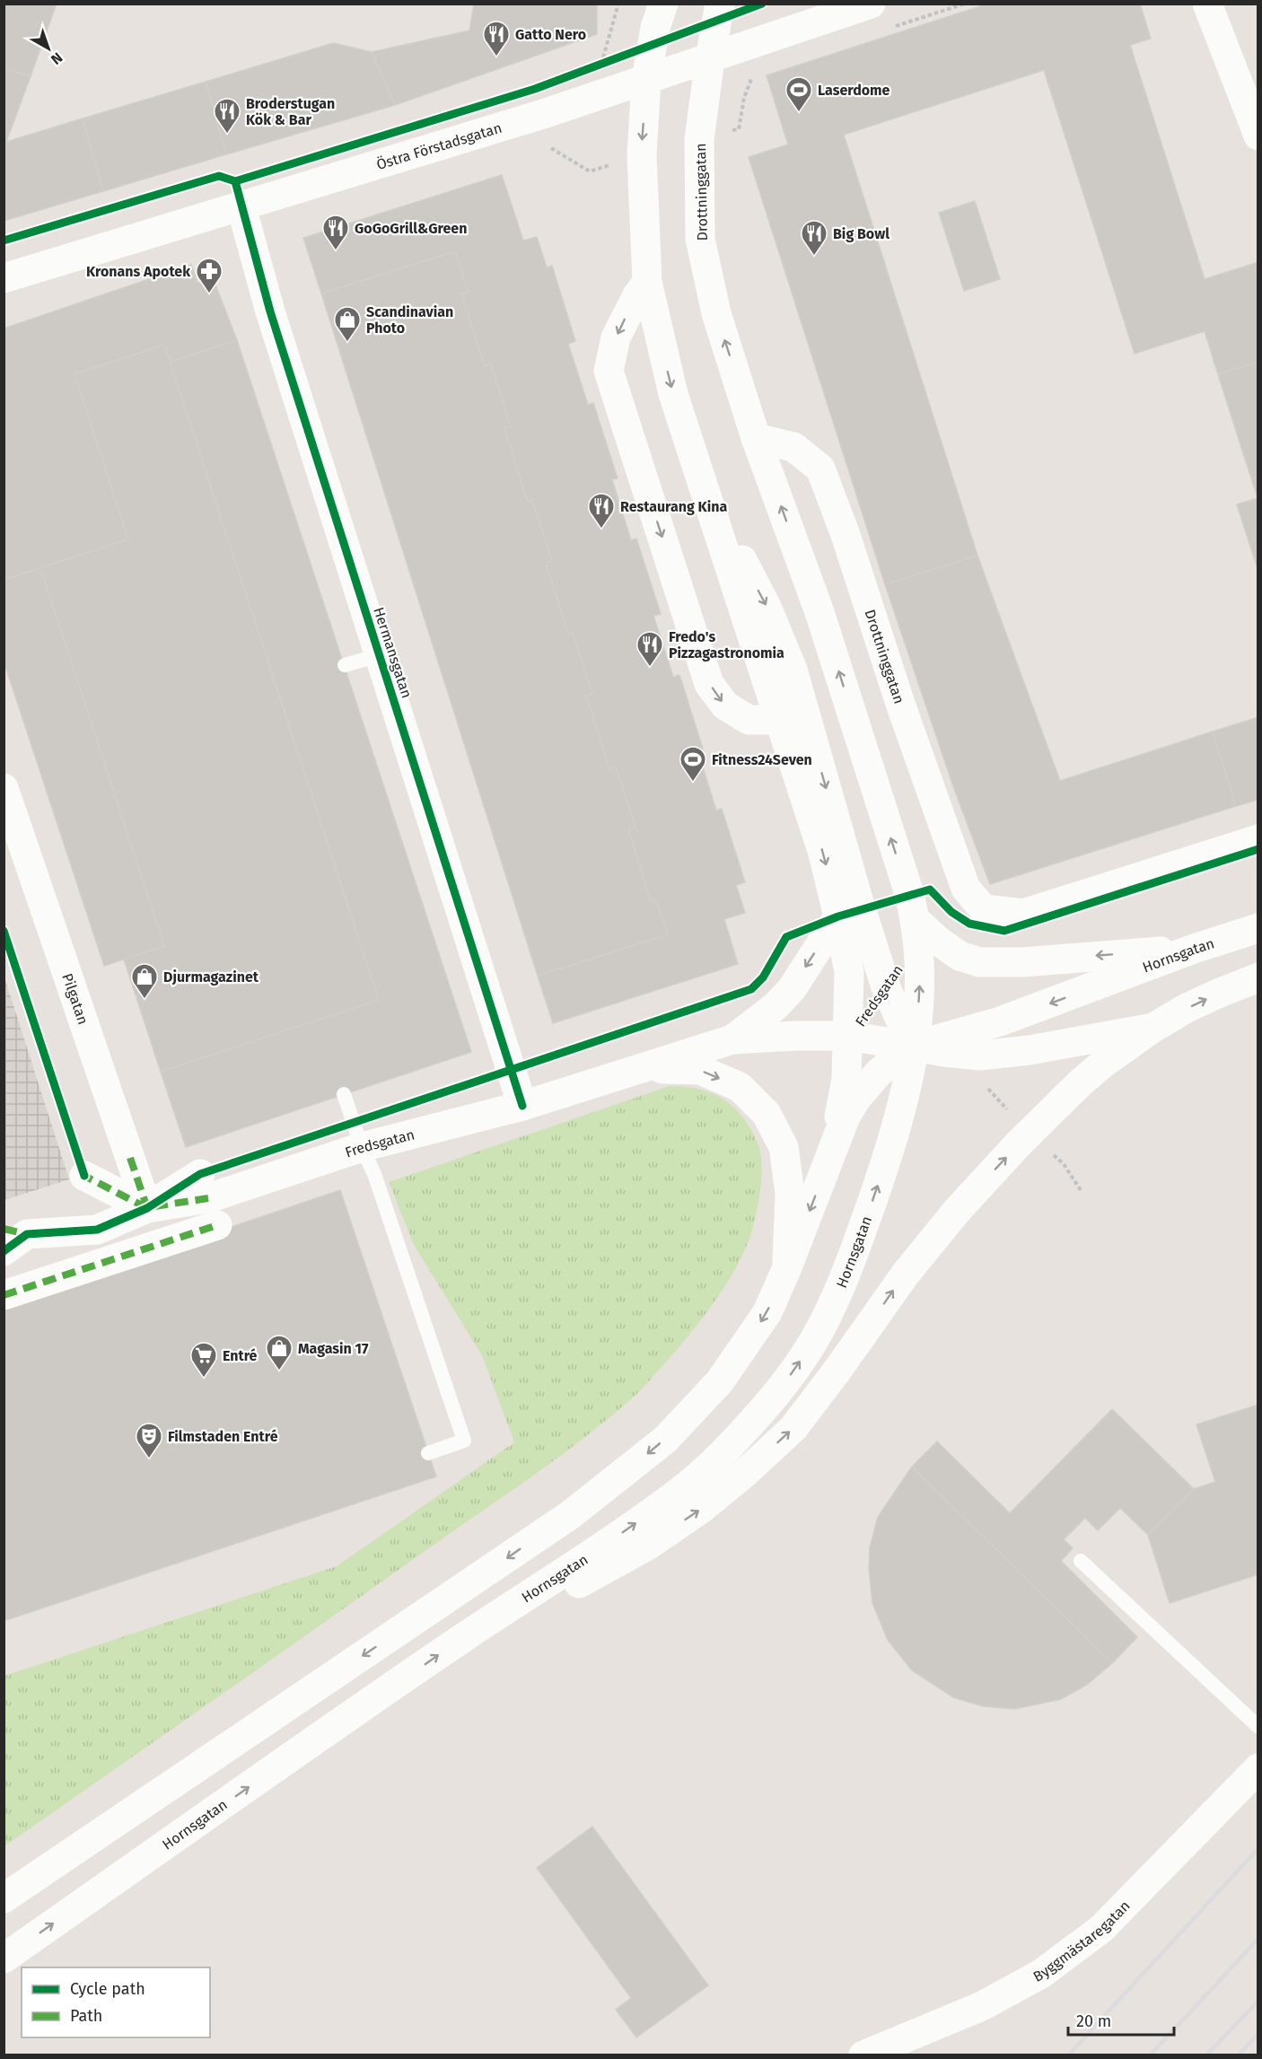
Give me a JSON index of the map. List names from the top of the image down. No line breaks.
{"streets":{"main road":["Östra Förstadsgatan","Drottninggatan","Hermansgatan","Hornsgatan","Fredsgatan","Pilgatan","Byggmästaregatan"]},"crossings":[["Östra Förstadsgatan","Drottninggatan"],["Östra Förstadsgatan","Hermansgatan"],["Drottninggatan","Hornsgatan"],["Drottninggatan","Fredsgatan"],["Hermansgatan","Fredsgatan"],["Hornsgatan","Fredsgatan"],["Fredsgatan","Pilgatan"]],"places":{"restaurant":["Gatto Nero","Broderstugan Kök & Bar","GoGoGrill&Green","Big Bowl","Restaurang Kina","Fredo's Pizzagastronomia"],"sports":["Laserdome","Fitness24Seven"],"pharmacy":["Kronans Apotek"],"shop":["Scandinavian Photo","Djurmagazinet","Magasin 17"],"supermarket":["Entré"],"theatre":["Filmstaden Entré"]},"legend":["Cycle path","Path"],"scale_bar":"20 m","north":"bottom right"}
